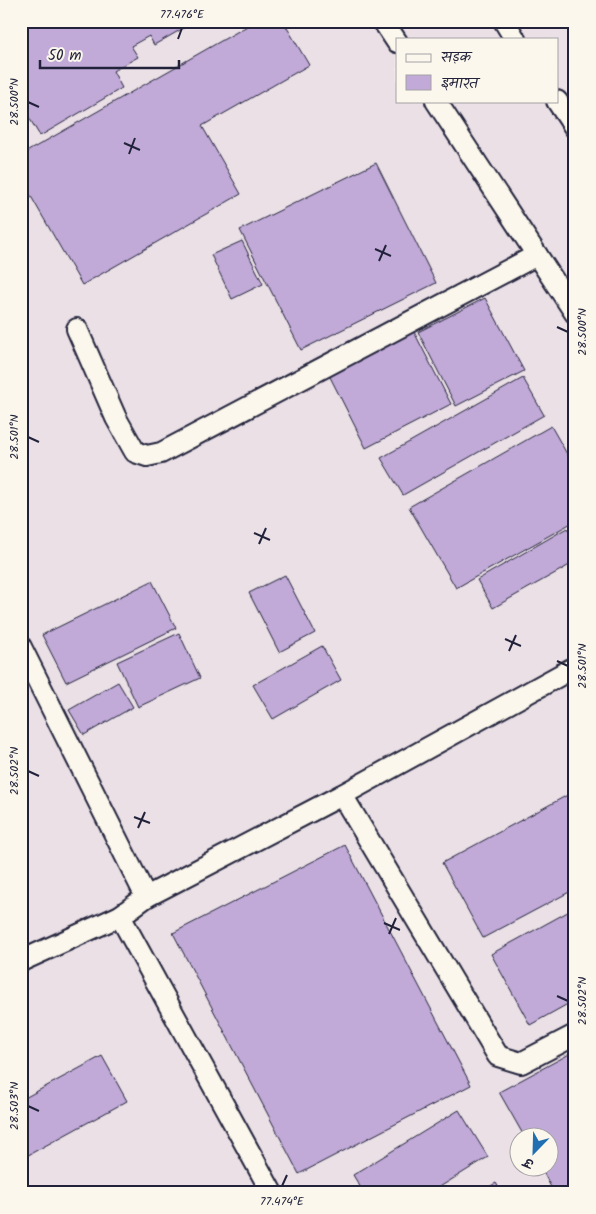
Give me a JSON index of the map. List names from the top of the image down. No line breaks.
{"legend":["सड़क","इमारत"],"scale_bar":"50 m","north":"bottom left","coordinates":["77.476°E","28.500°N","28.501°N","28.502°N","28.503°N","77.474°E"]}
